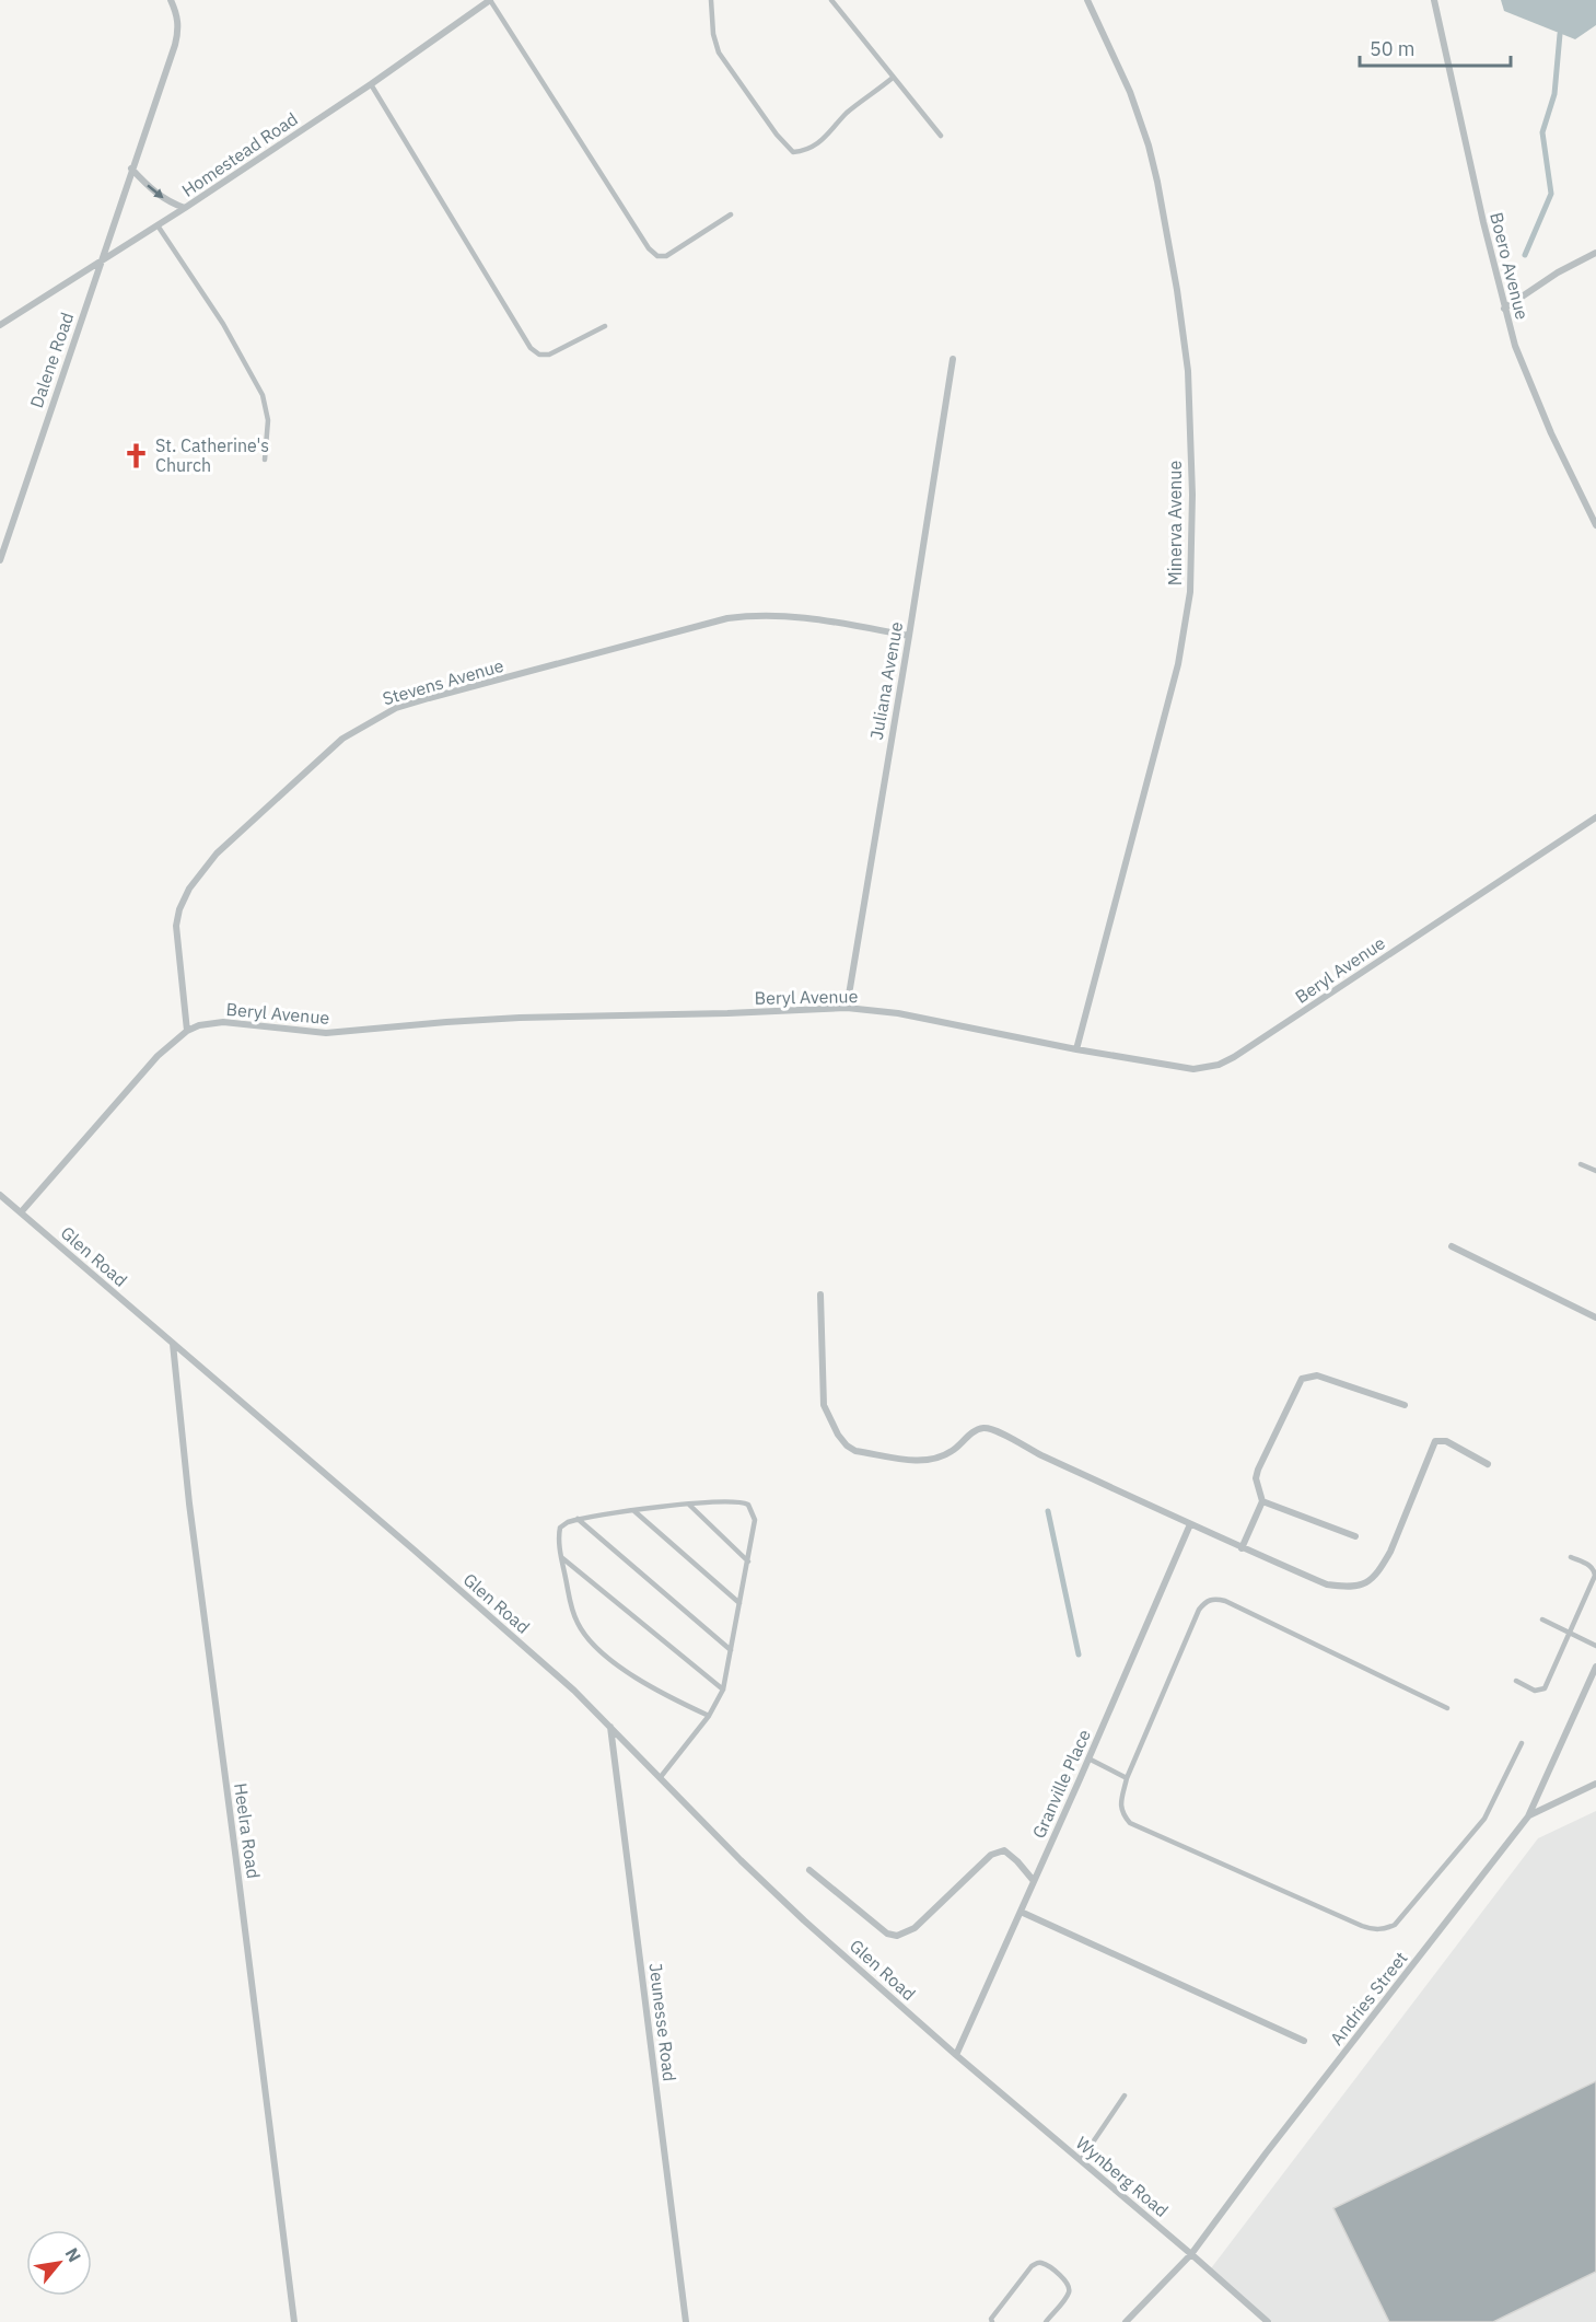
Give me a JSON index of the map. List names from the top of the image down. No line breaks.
{"streets":{"street":["Homestead Road","Boero Avenue","Dalene Road","Minerva Avenue","Juliana Avenue","Stevens Avenue","Beryl Avenue","Glen Road","Granville Place","Heelra Road","Andries Street","Jeunesse Road","Wynberg Road"]},"crossings":[["Homestead Road","Dalene Road"],["Minerva Avenue","Beryl Avenue"],["Juliana Avenue","Stevens Avenue"],["Juliana Avenue","Beryl Avenue"],["Stevens Avenue","Beryl Avenue"],["Beryl Avenue","Glen Road"],["Glen Road","Granville Place"],["Glen Road","Heelra Road"],["Glen Road","Jeunesse Road"],["Glen Road","Wynberg Road"],["Granville Place","Wynberg Road"],["Andries Street","Wynberg Road"]],"places":{"church":["St. Catherine's Church"]},"scale_bar":"50 m","north":"top right"}
